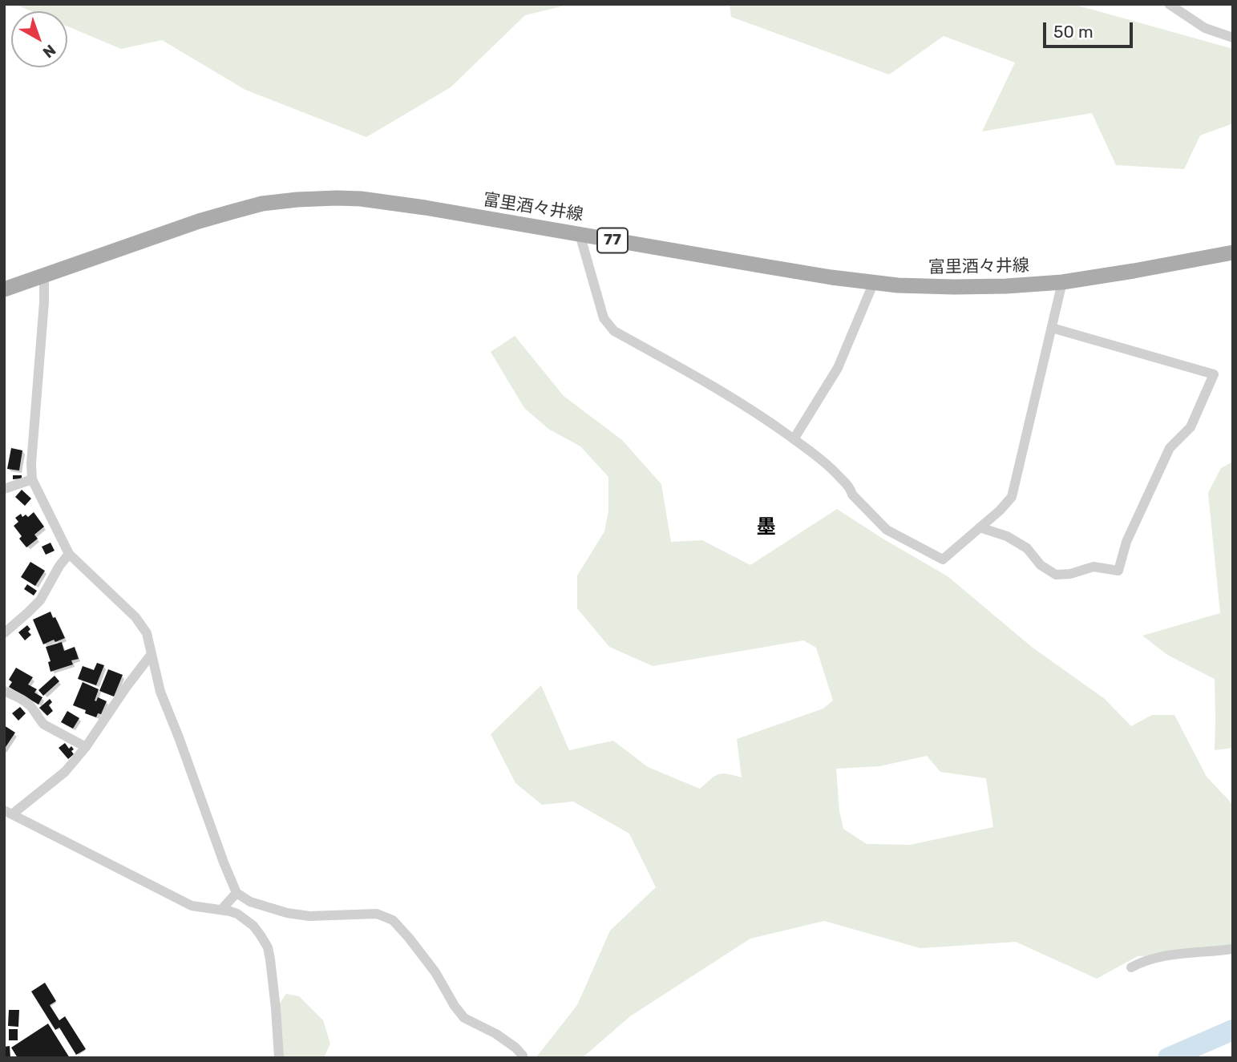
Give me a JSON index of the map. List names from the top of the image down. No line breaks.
{"streets":{"main road":["富里酒々井線","77"]},"districts":["墨"],"scale_bar":"50 m","north":"bottom right"}
